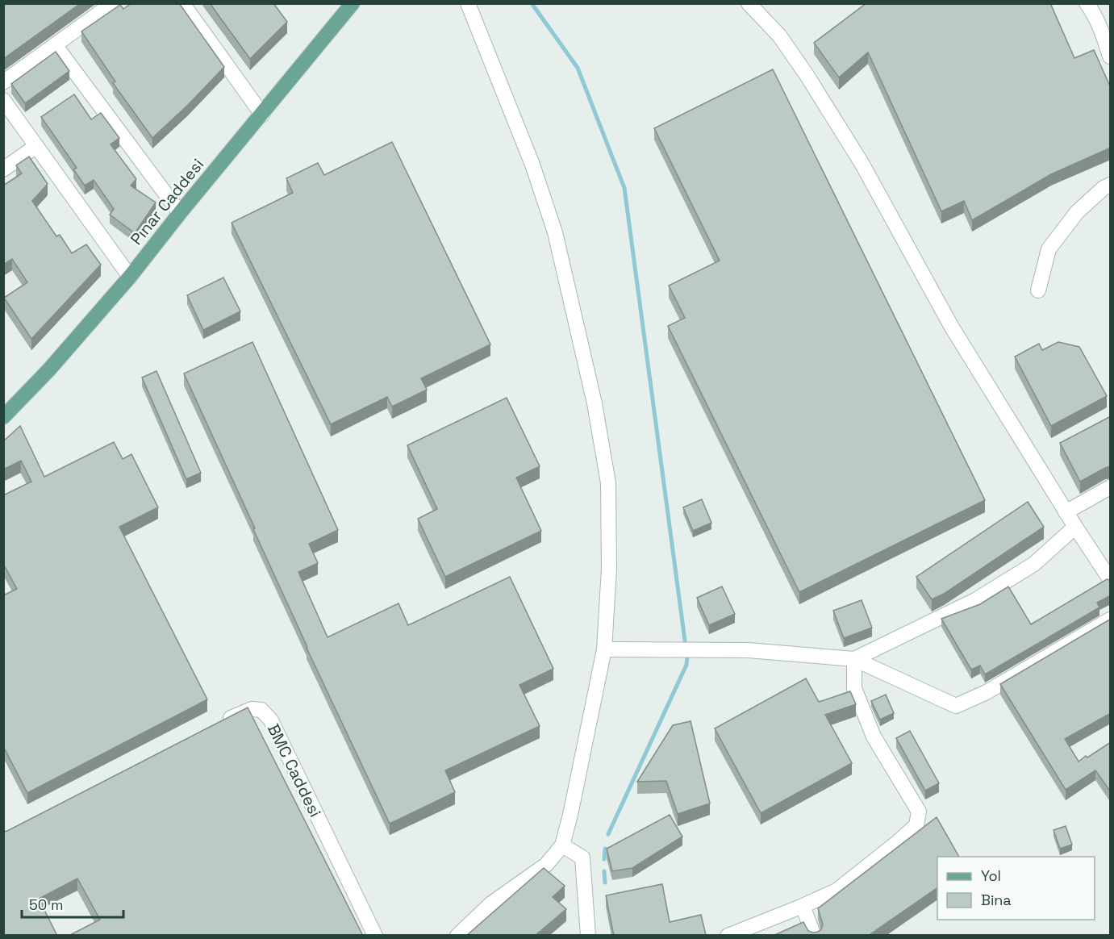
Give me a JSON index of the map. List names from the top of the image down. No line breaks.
{"streets":{"main road":["Pınar Caddesi"],"street":["BMC Caddesi"]},"legend":["Yol","Bina"],"scale_bar":"50 m"}
